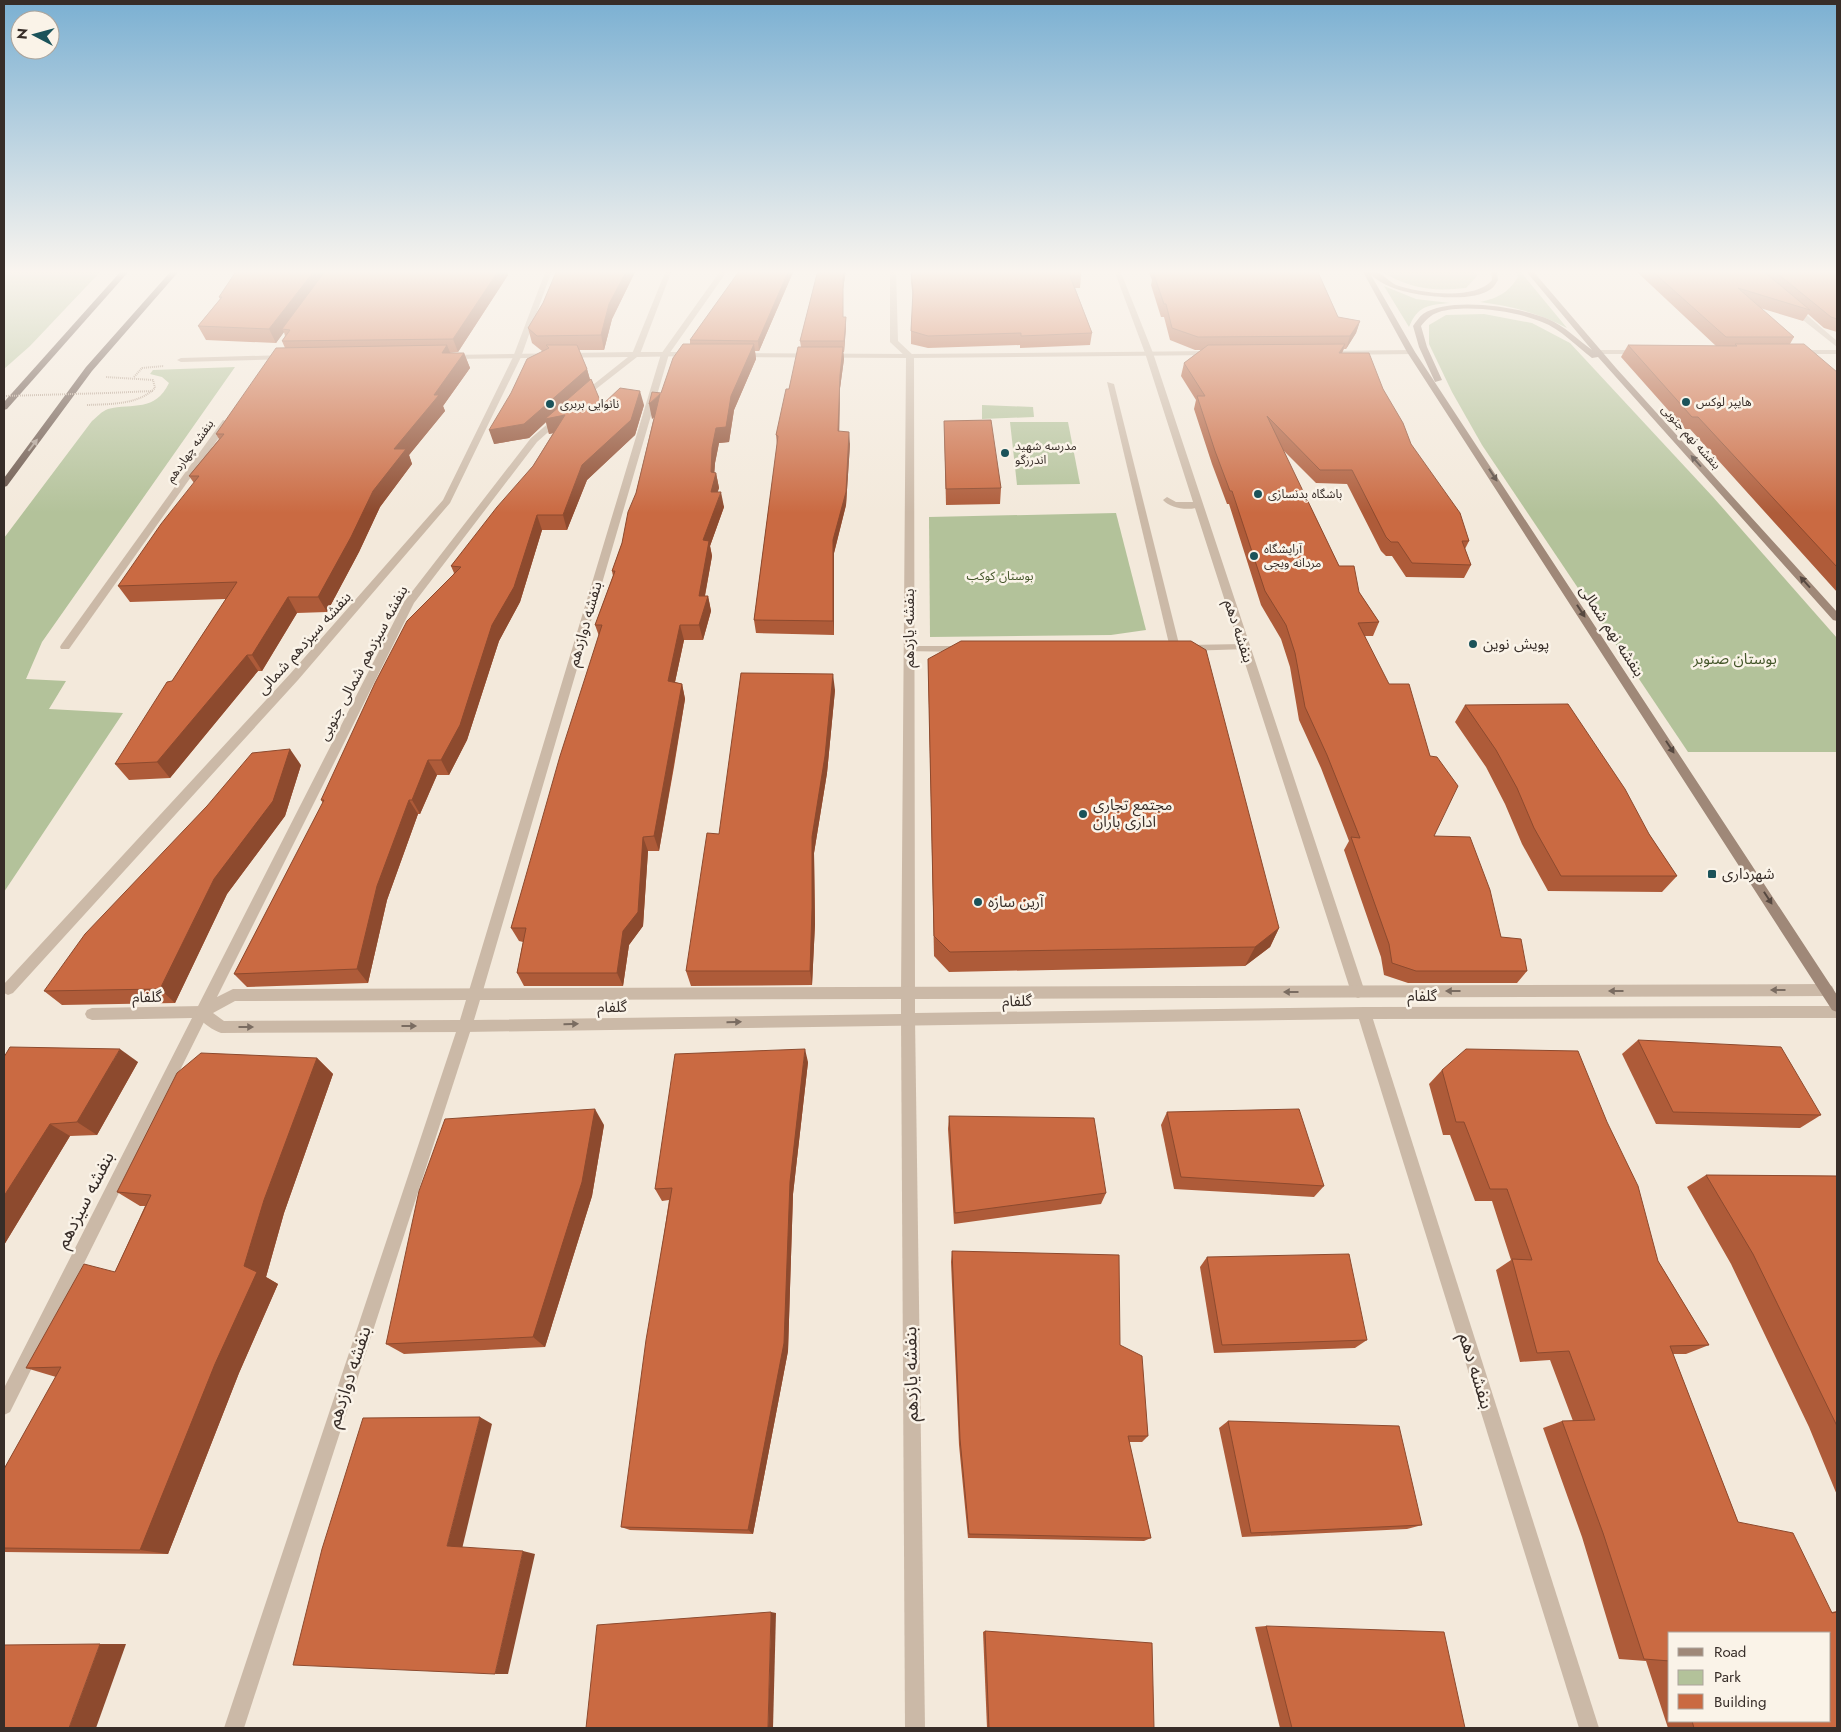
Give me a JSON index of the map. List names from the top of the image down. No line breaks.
{"streets":{"main road":["بنفشه نهم جنوبی","بنفشه نهم شمالی"],"street":["بنفشه چهاردهم","بنفشه دوازدهم","بنفشه یازدهم","بنفشه دهم","بنفشه سیزدهم شمالی","بنفشه سیزدهم شمالی جنوبی","گلفام","بنفشه سیزدهم"]},"crossings":[["بنفشه دوازدهم","گلفام"],["بنفشه یازدهم","گلفام"],["بنفشه دهم","گلفام"],["بنفشه نهم شمالی","گلفام"],["بنفشه سیزدهم شمالی جنوبی","گلفام"],["بنفشه سیزدهم شمالی جنوبی","بنفشه سیزدهم"],["گلفام","بنفشه سیزدهم"]],"one_way":["بنفشه نهم جنوبی","بنفشه نهم شمالی"],"parks":["بوستان کوکب","بوستان صنوبر"],"places":{"other":["هایپر لوکس","نانوایی بربری","مدرسه شهید اندرزگو","باشگاه بدنسازی","آرایشگاه مردانه ویجی","پویش نوین","مجتمع تجاری اداری باران","آرین سازه"],"transit":["شهرداری"]},"legend":["Road","Park","Building"],"north":"left"}
